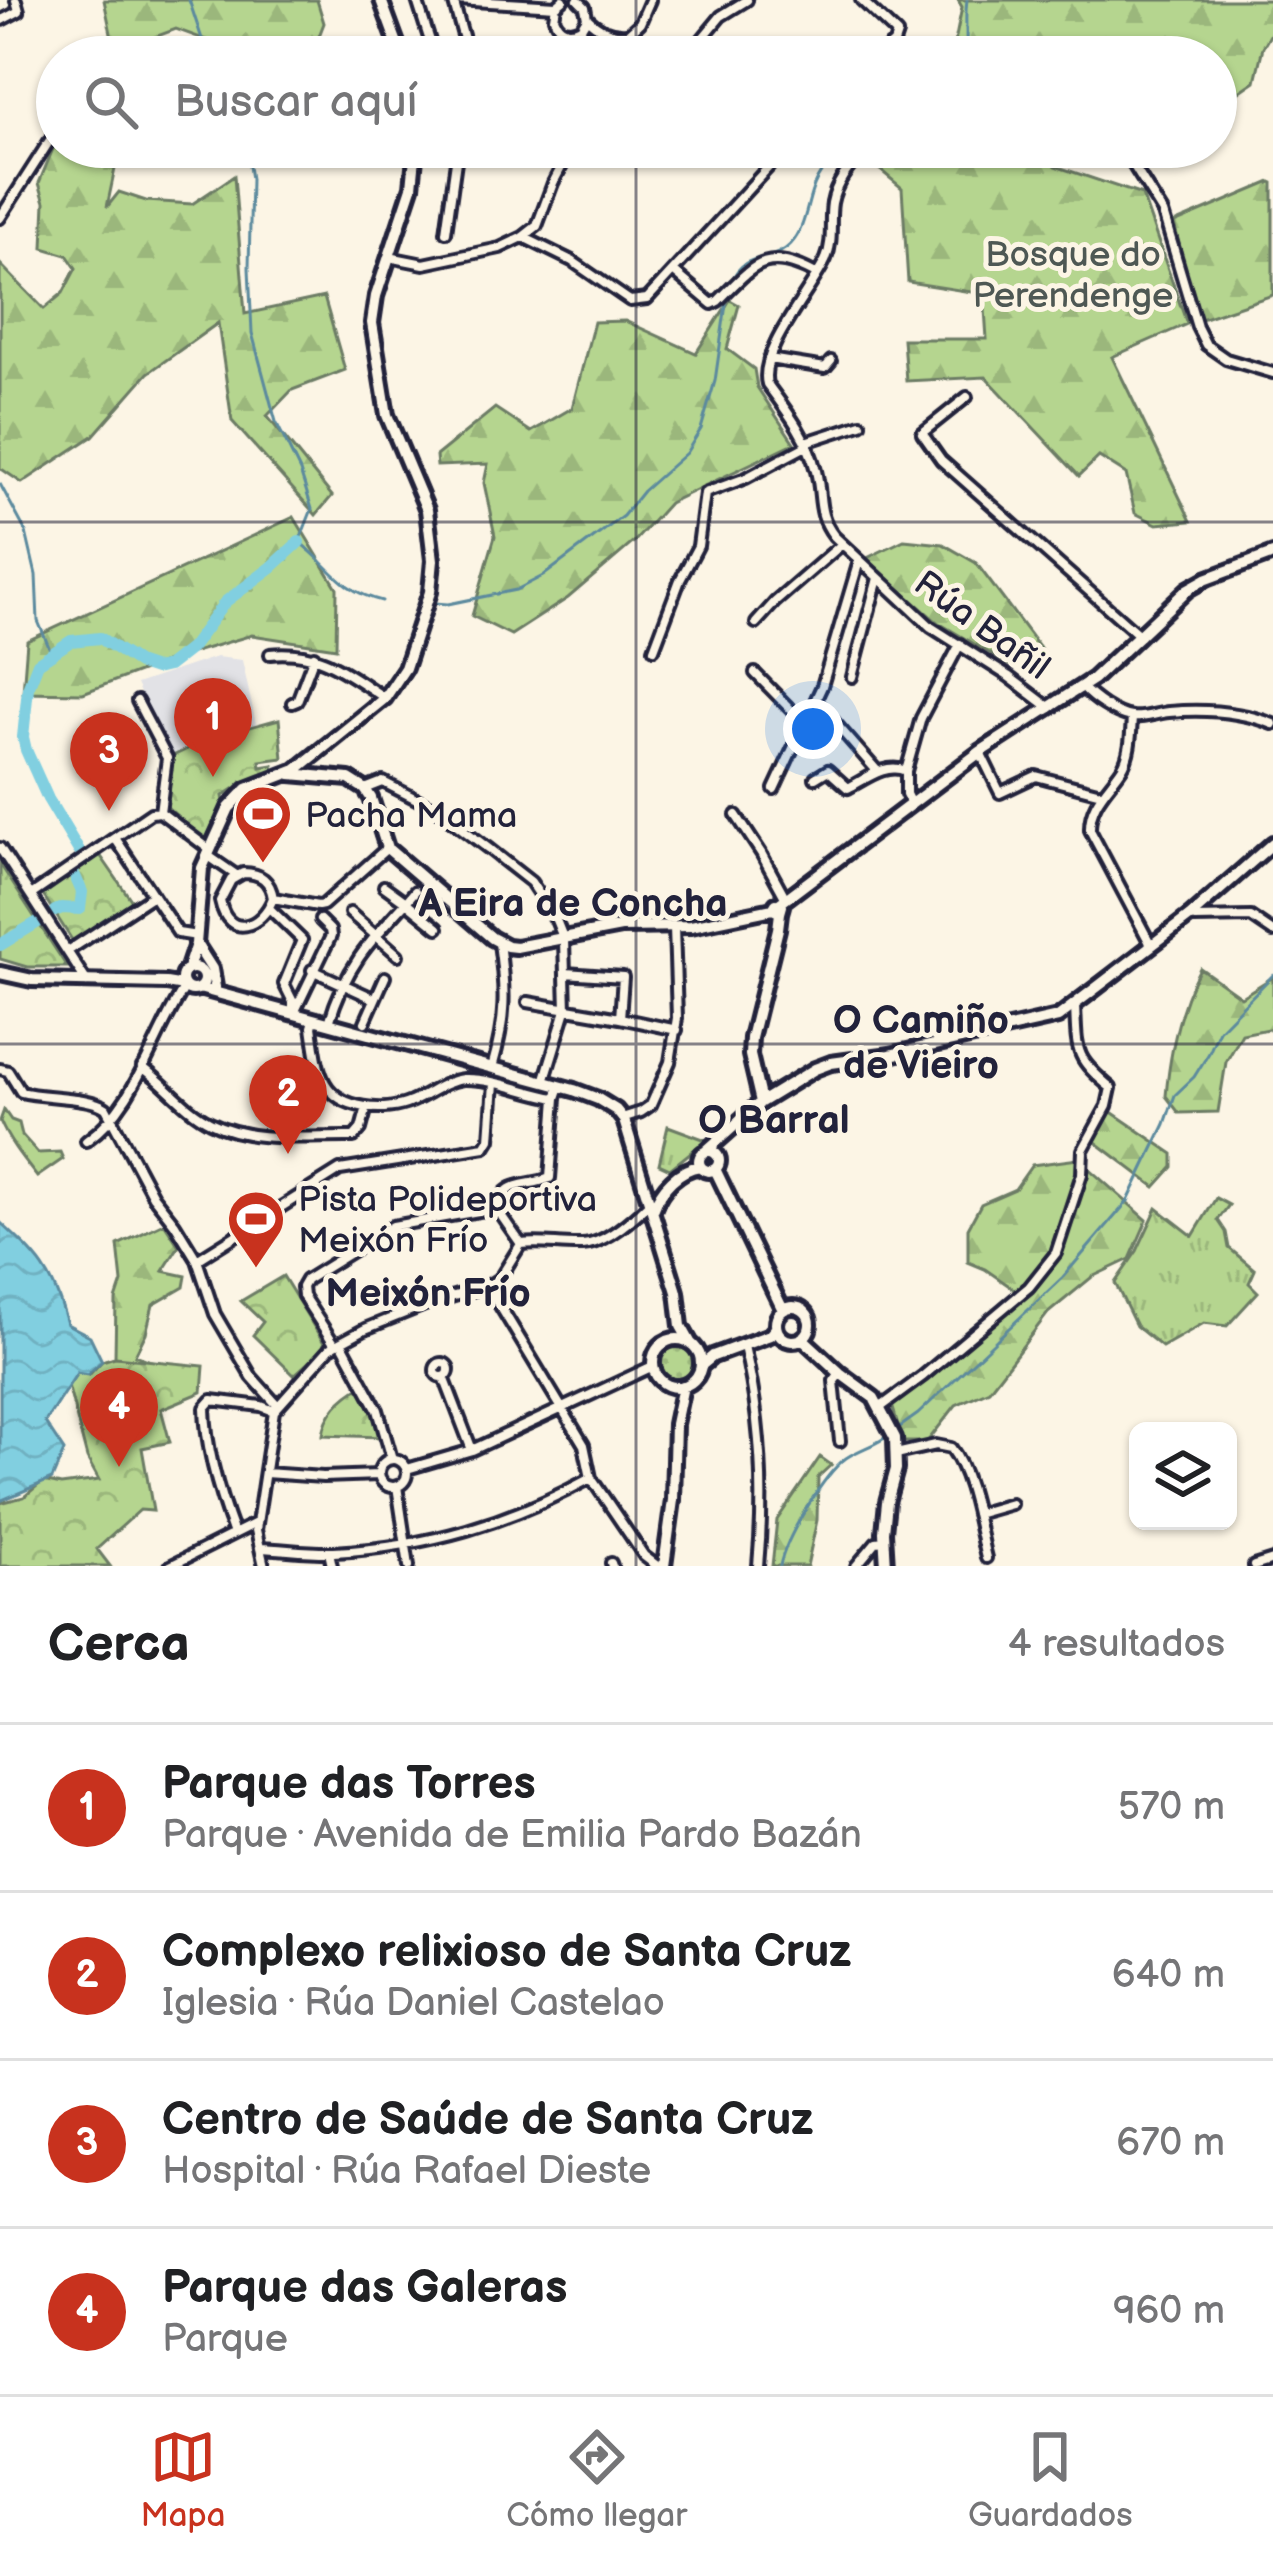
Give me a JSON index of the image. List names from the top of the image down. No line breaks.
{"streets":{"street":["Rúa Bañil"]},"districts":["A Eira de Concha","O Camiño de Vieiro","O Barral","Meixón Frío"],"parks":["Bosque do Perendenge"],"places":{"sports":["Pacha Mama","Pista Polideportiva Meixón Frío"]},"page":{"search":"Buscar aquí","pins":["1","3","2","4"],"heading":["Cerca","4 resultados"],"list":[{"mark":"1","name":"Parque das Torres","note":"Parque · Avenida de Emilia Pardo Bazán","value":"570 m"},{"mark":"2","name":"Complexo relixioso de Santa Cruz","note":"Iglesia · Rúa Daniel Castelao","value":"640 m"},{"mark":"3","name":"Centro de Saúde de Santa Cruz","note":"Hospital · Rúa Rafael Dieste","value":"670 m"},{"mark":"4","name":"Parque das Galeras","note":"Parque","value":"960 m"}],"nav":["Mapa","Cómo llegar","Guardados"]}}
